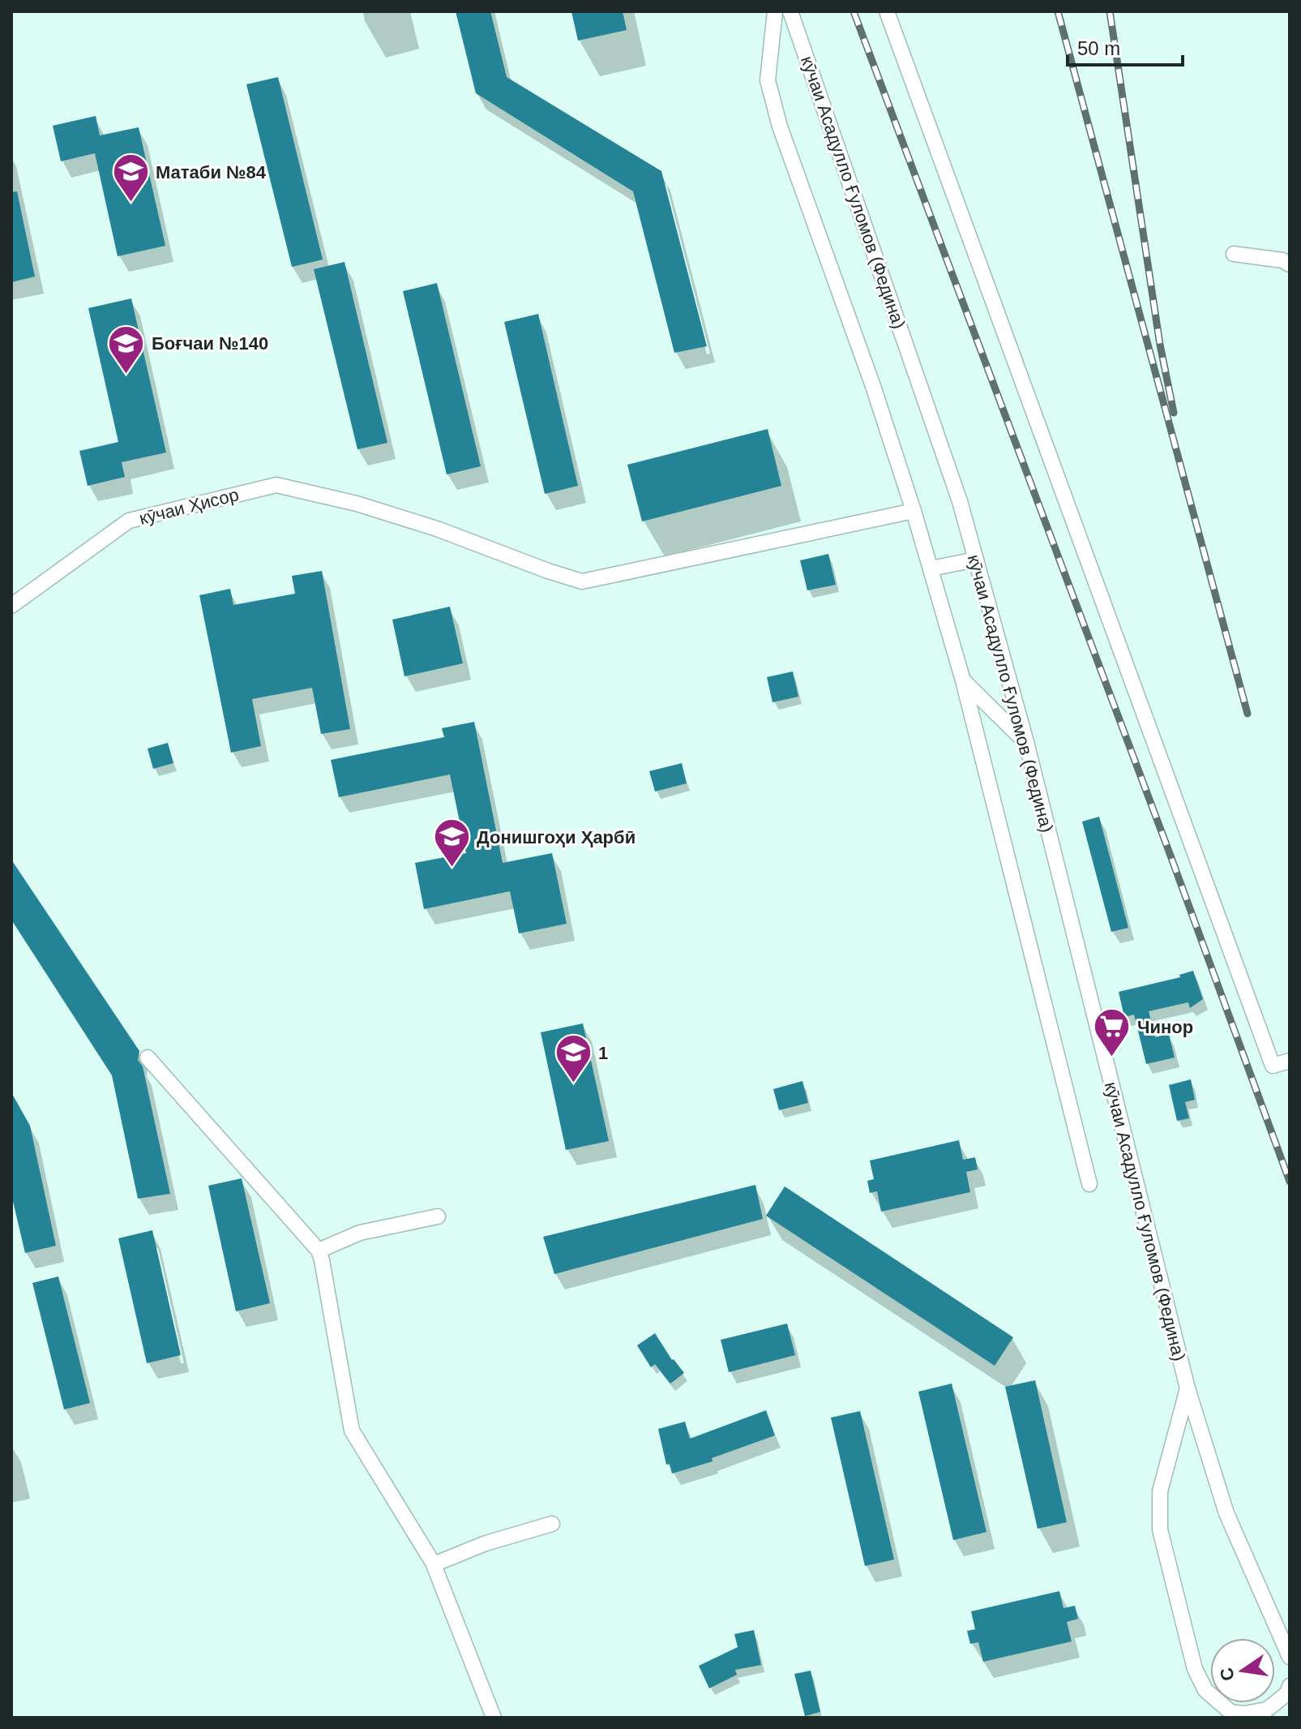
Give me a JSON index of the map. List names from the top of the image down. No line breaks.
{"streets":{"street":["кӯчаи Асадулло Ғуломов (Федина)","кӯчаи Ҳисор"]},"places":{"school or university":["Матаби №84","Боғчаи №140","Донишгоҳи Ҳарбӣ","1"],"supermarket":["Чинор"]},"scale_bar":"50 m","north":"left"}
